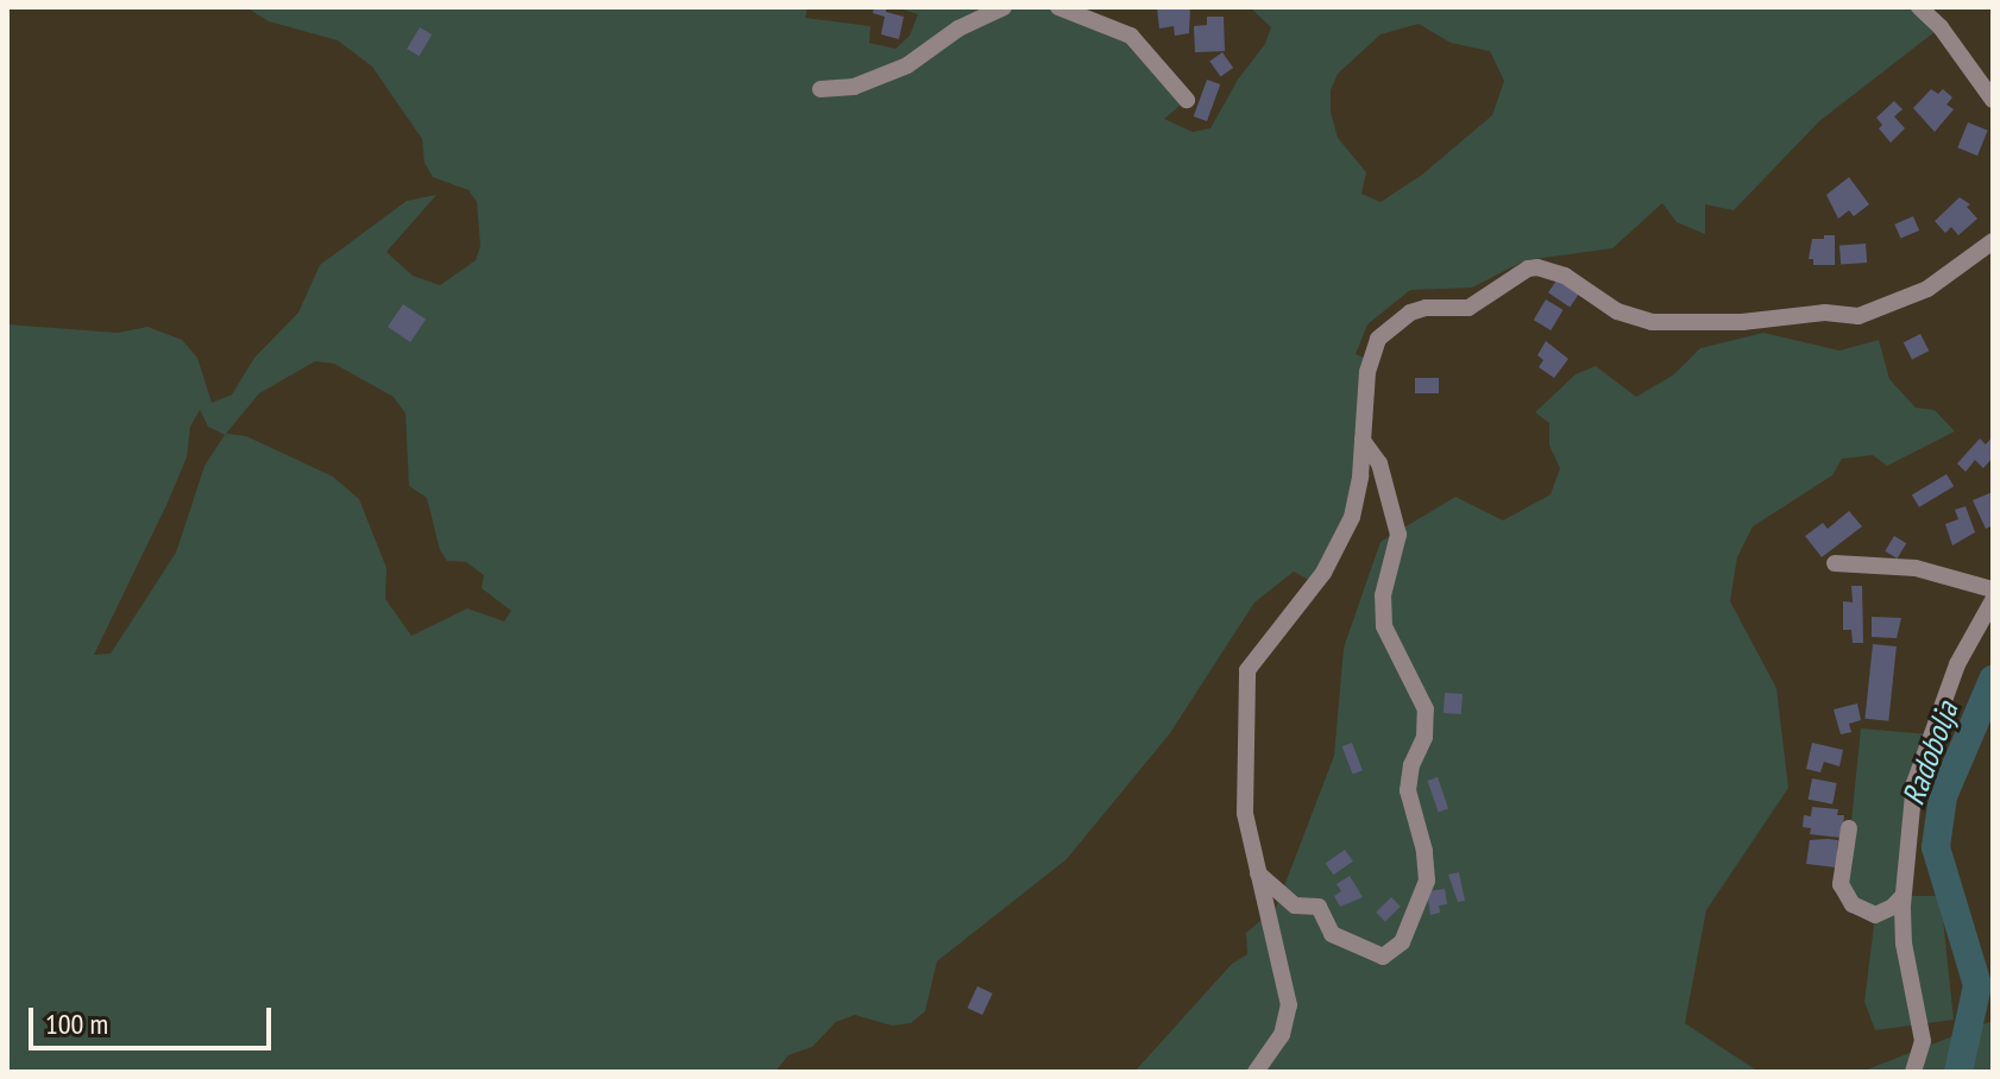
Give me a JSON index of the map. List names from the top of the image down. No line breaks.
{"water":["Radobolja"],"scale_bar":"100 m"}
